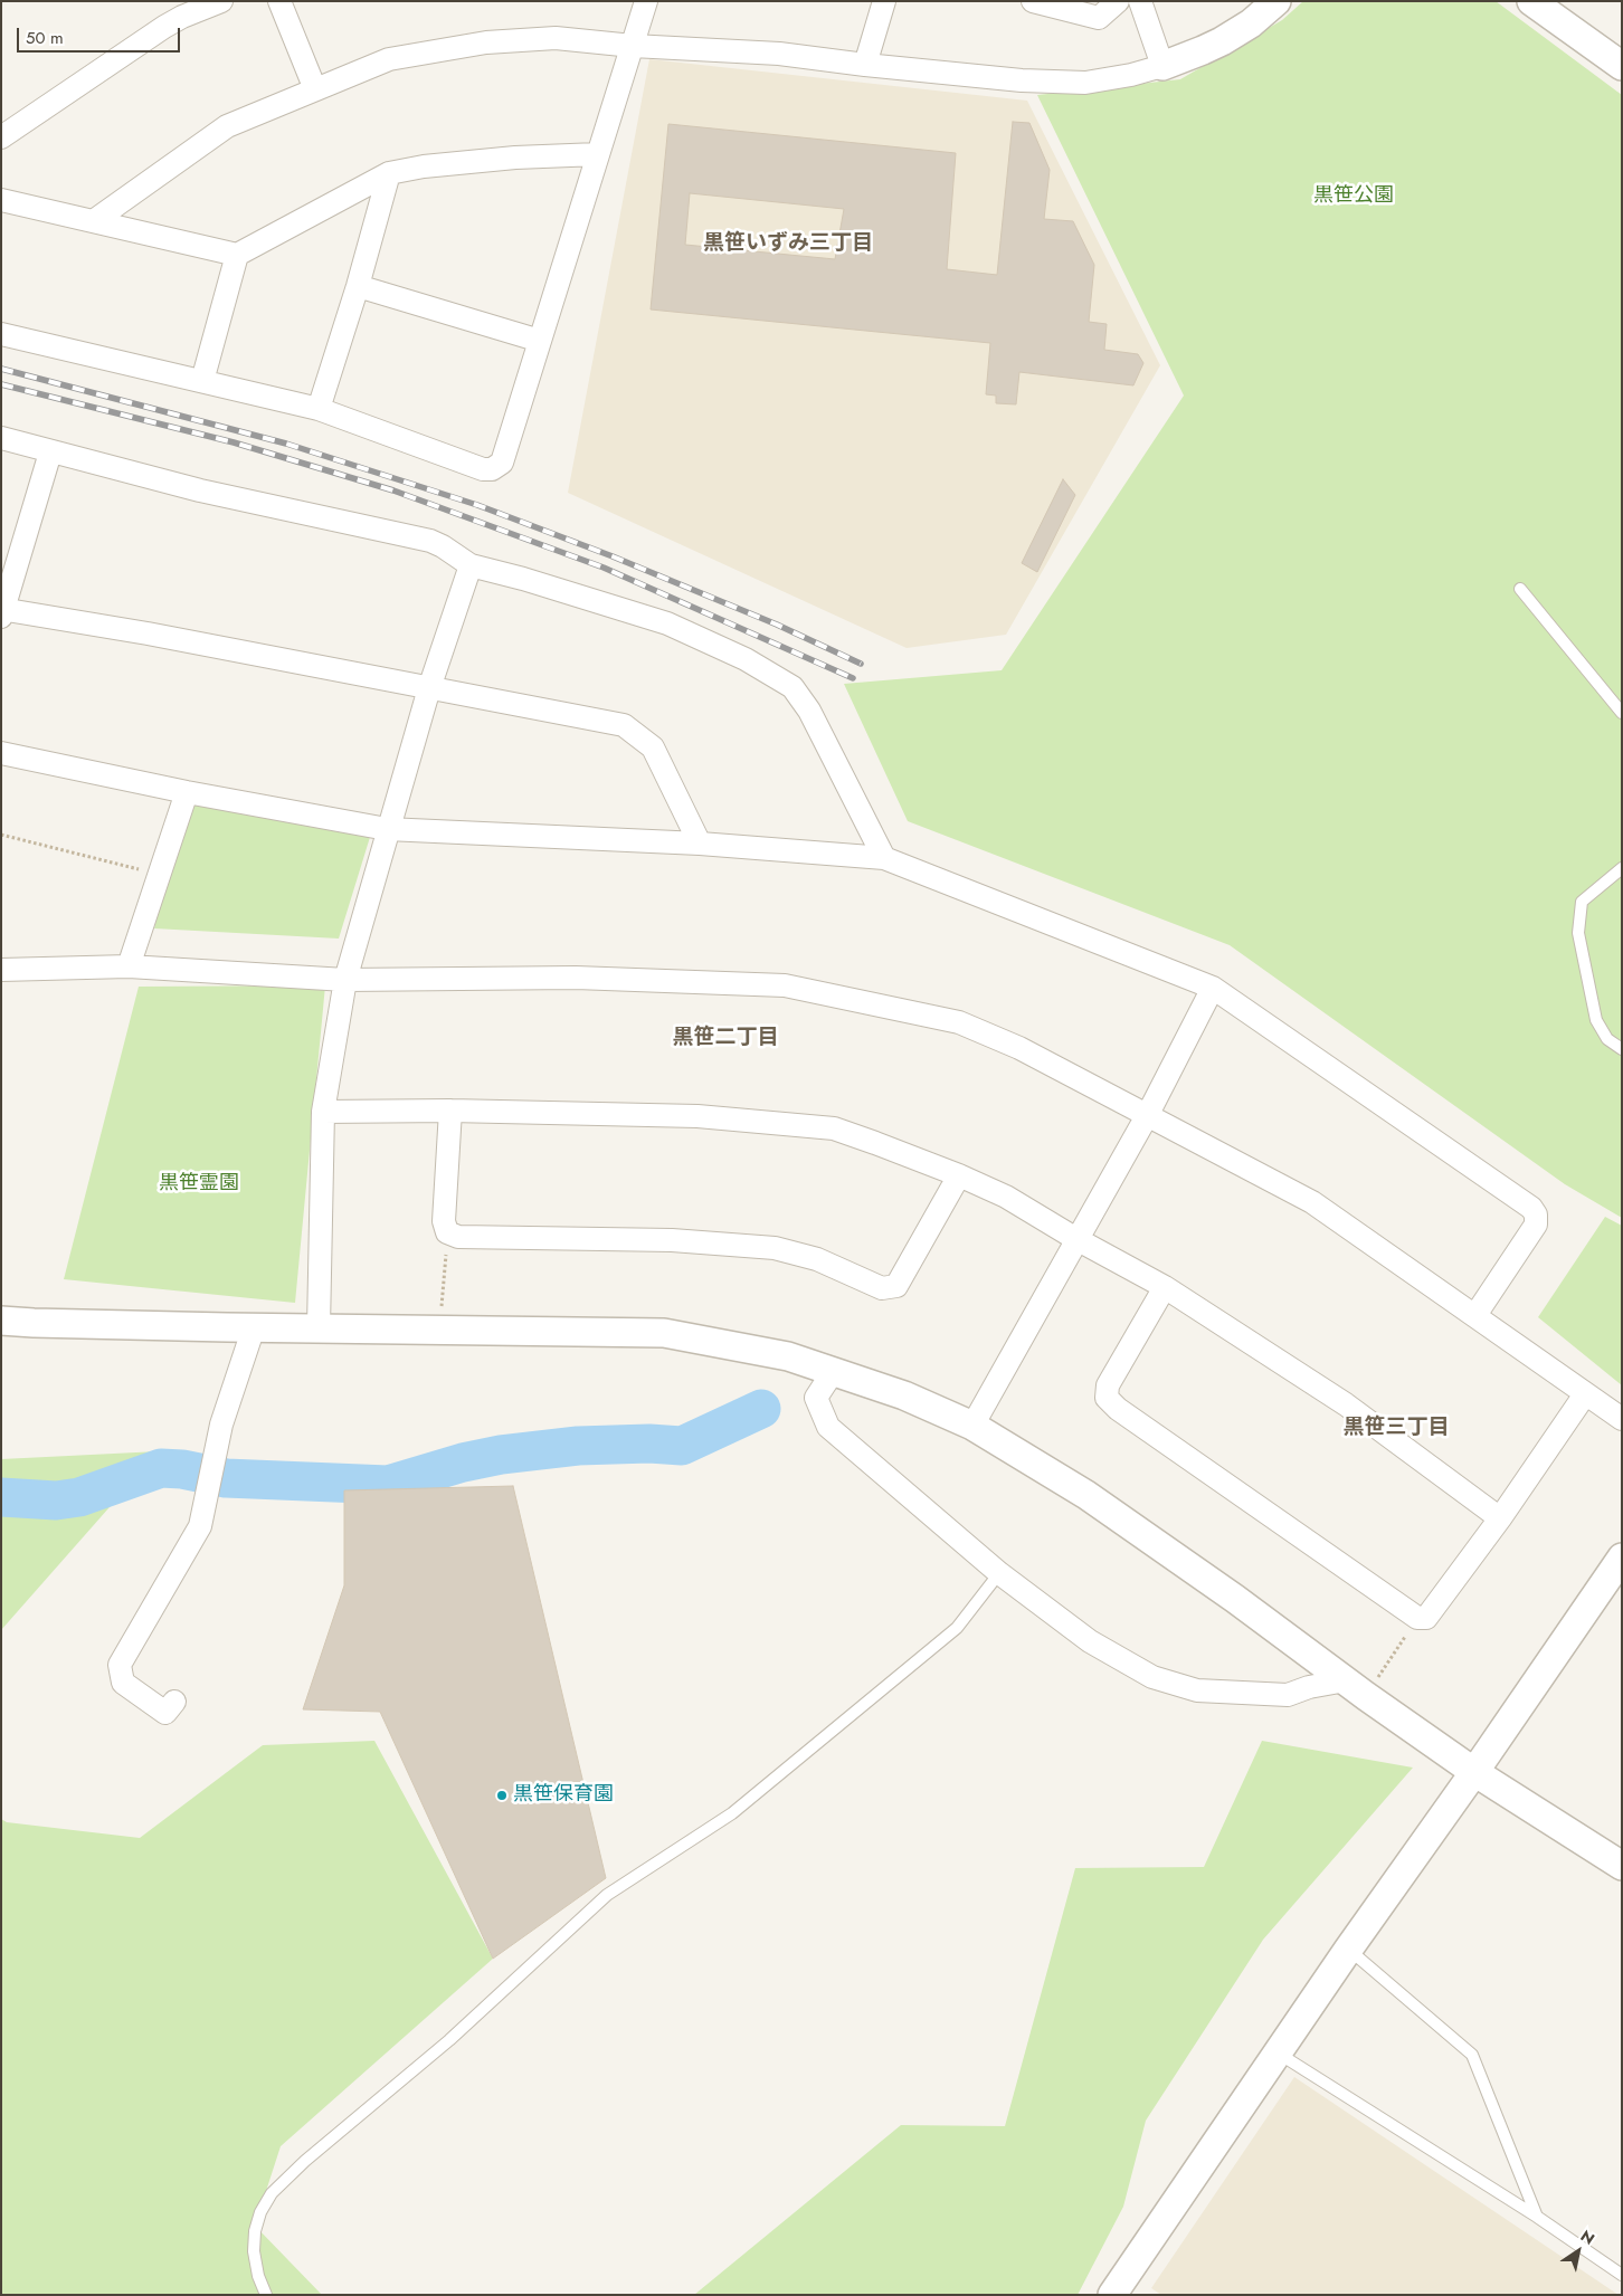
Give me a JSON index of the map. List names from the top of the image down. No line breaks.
{"districts":["黒笹いずみ三丁目","黒笹二丁目","黒笹三丁目"],"parks":["黒笹公園","黒笹霊園"],"places":["黒笹保育園"],"scale_bar":"50 m","north":"top right"}
